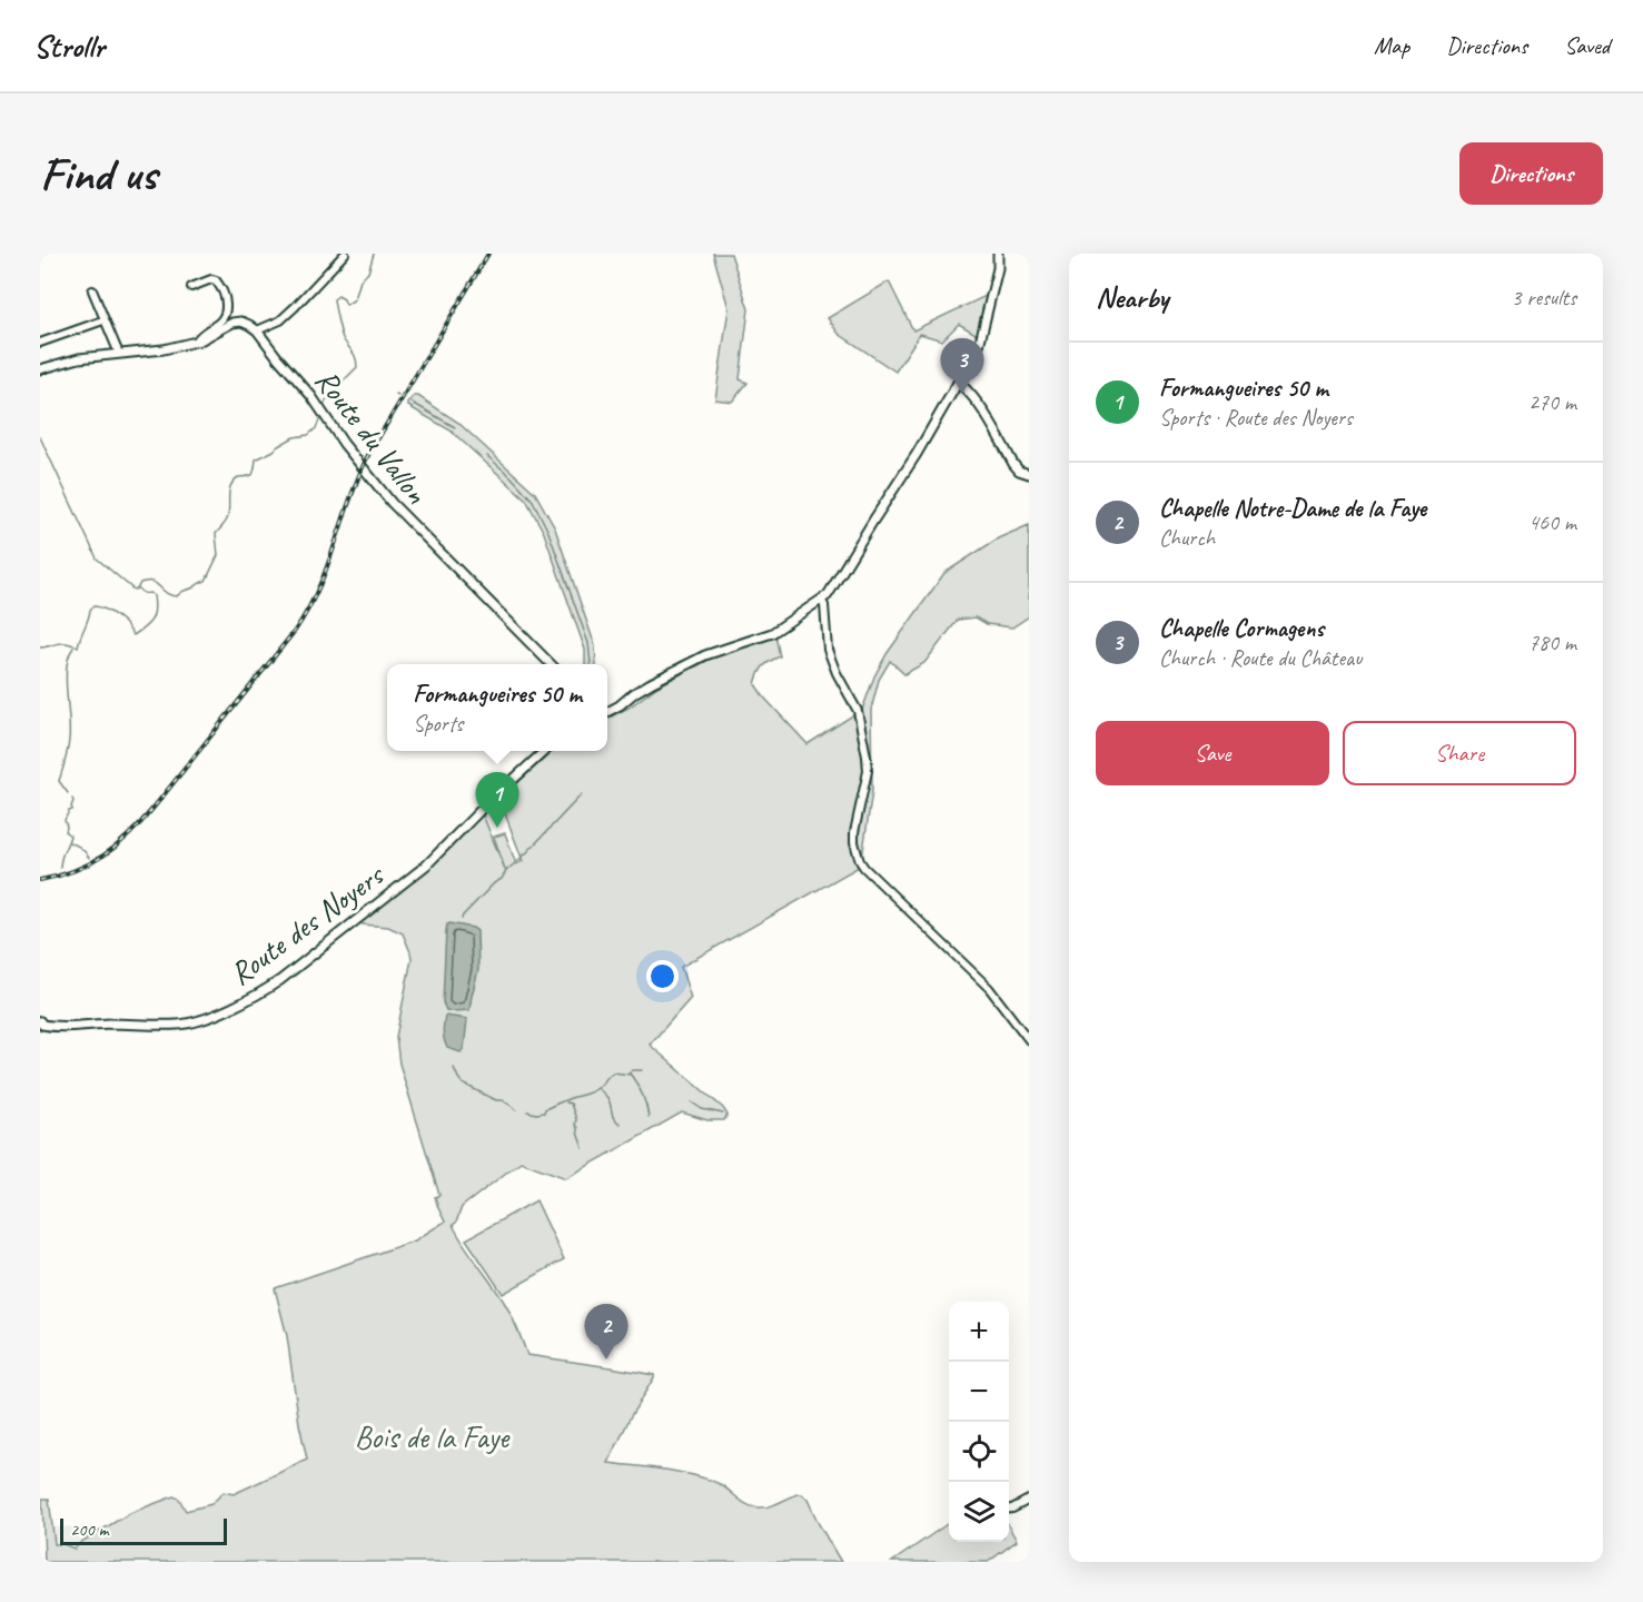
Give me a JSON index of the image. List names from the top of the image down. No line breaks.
{"streets":{"street":["Route du Vallon","Route des Noyers"]},"parks":["Bois de la Faye"],"scale_bar":"200 m","page":{"header":"Strollr","nav":["Map","Directions","Saved"],"buttons":["Directions",["Save","Share"]],"title":"Find us","heading":["Nearby","3 results"],"pins":["3","1","2"],"list":[{"mark":"1","name":"Formangueires 50 m","note":"Sports · Route des Noyers","value":"270 m"},{"mark":"2","name":"Chapelle Notre-Dame de la Faye","note":"Church","value":"460 m"},{"mark":"3","name":"Chapelle Cormagens","note":"Church · Route du Château","value":"780 m"}],"popup":["Formangueires 50 m","Sports"],"map_buttons":["+","−"],"scale":"200 m"}}
